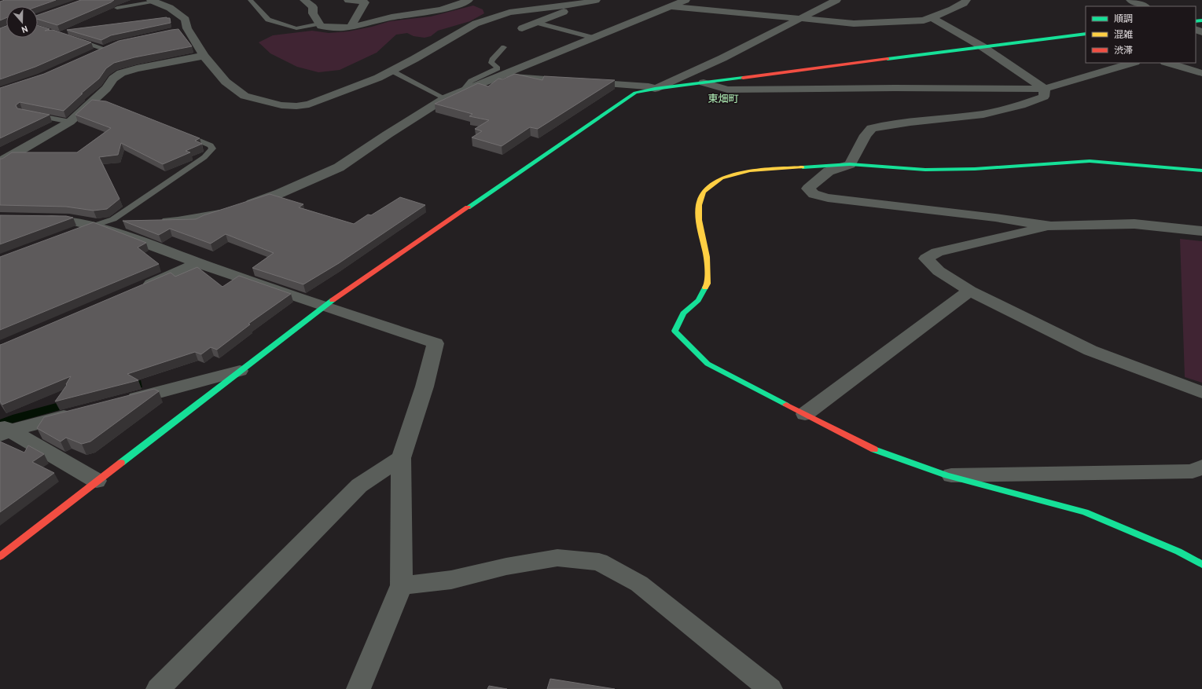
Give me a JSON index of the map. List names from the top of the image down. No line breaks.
{"districts":["東畑町"],"legend":["順調","混雑","渋滞"],"north":"bottom"}
